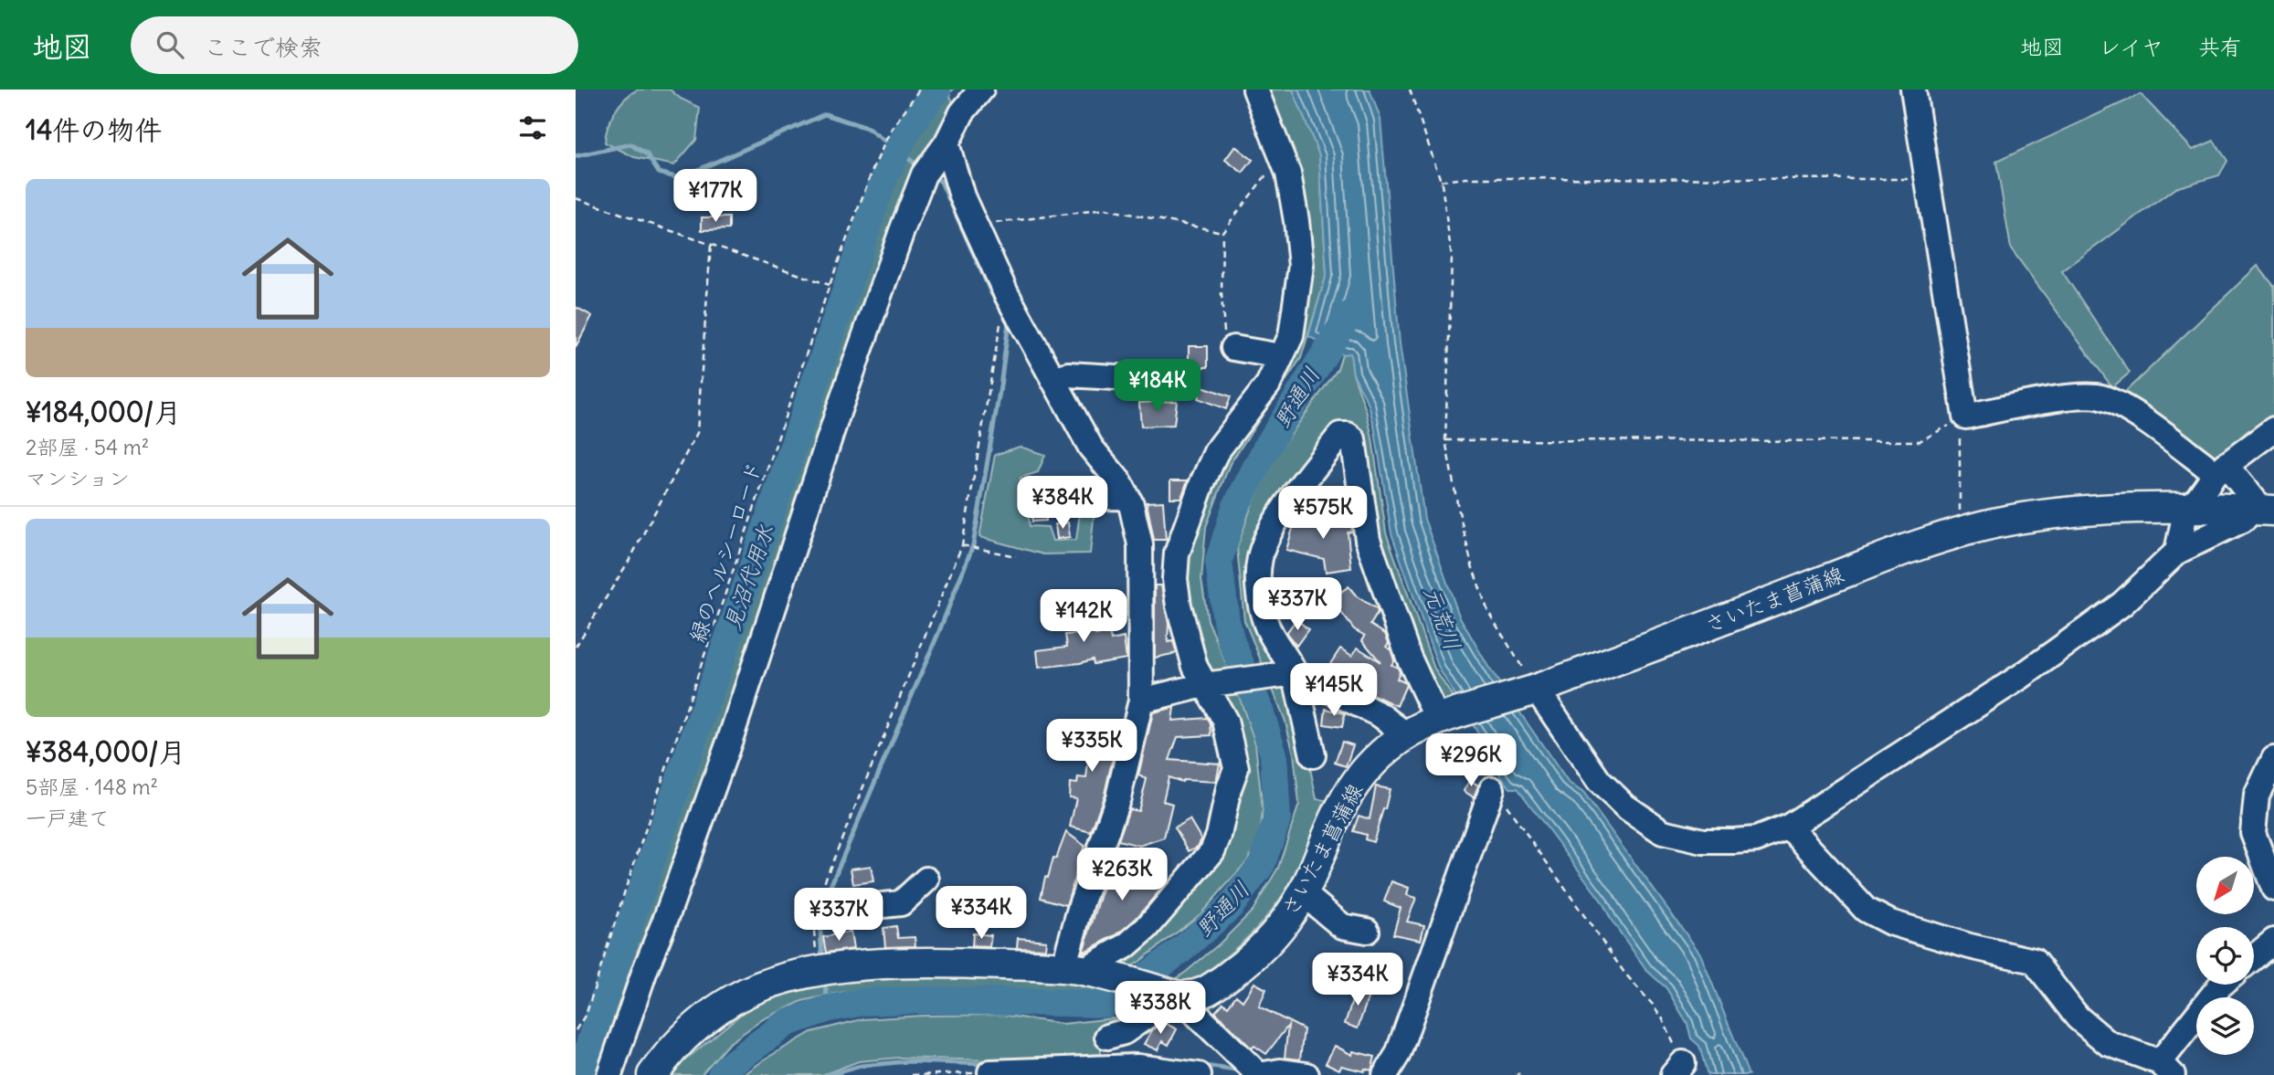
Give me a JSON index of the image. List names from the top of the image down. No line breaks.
{"streets":{"main road":["さいたま菖蒲線"],"path":["緑のヘルシーロード"]},"water":["野通川","見沼代用水","元荒川"],"north":"bottom left","page":{"header":"地図","search":"ここで検索","nav":["地図","レイヤ","共有"],"heading":"14件の物件","list":[{"name":"¥184,000/月","note":"2部屋 · 54 m² · マンション"},{"name":"¥384,000/月","note":"5部屋 · 148 m² · 一戸建て"}],"price":["¥177K","¥184K","¥384K","¥575K","¥337K","¥142K","¥145K","¥335K","¥296K","¥263K","¥334K","¥337K","¥334K","¥338K"]}}
